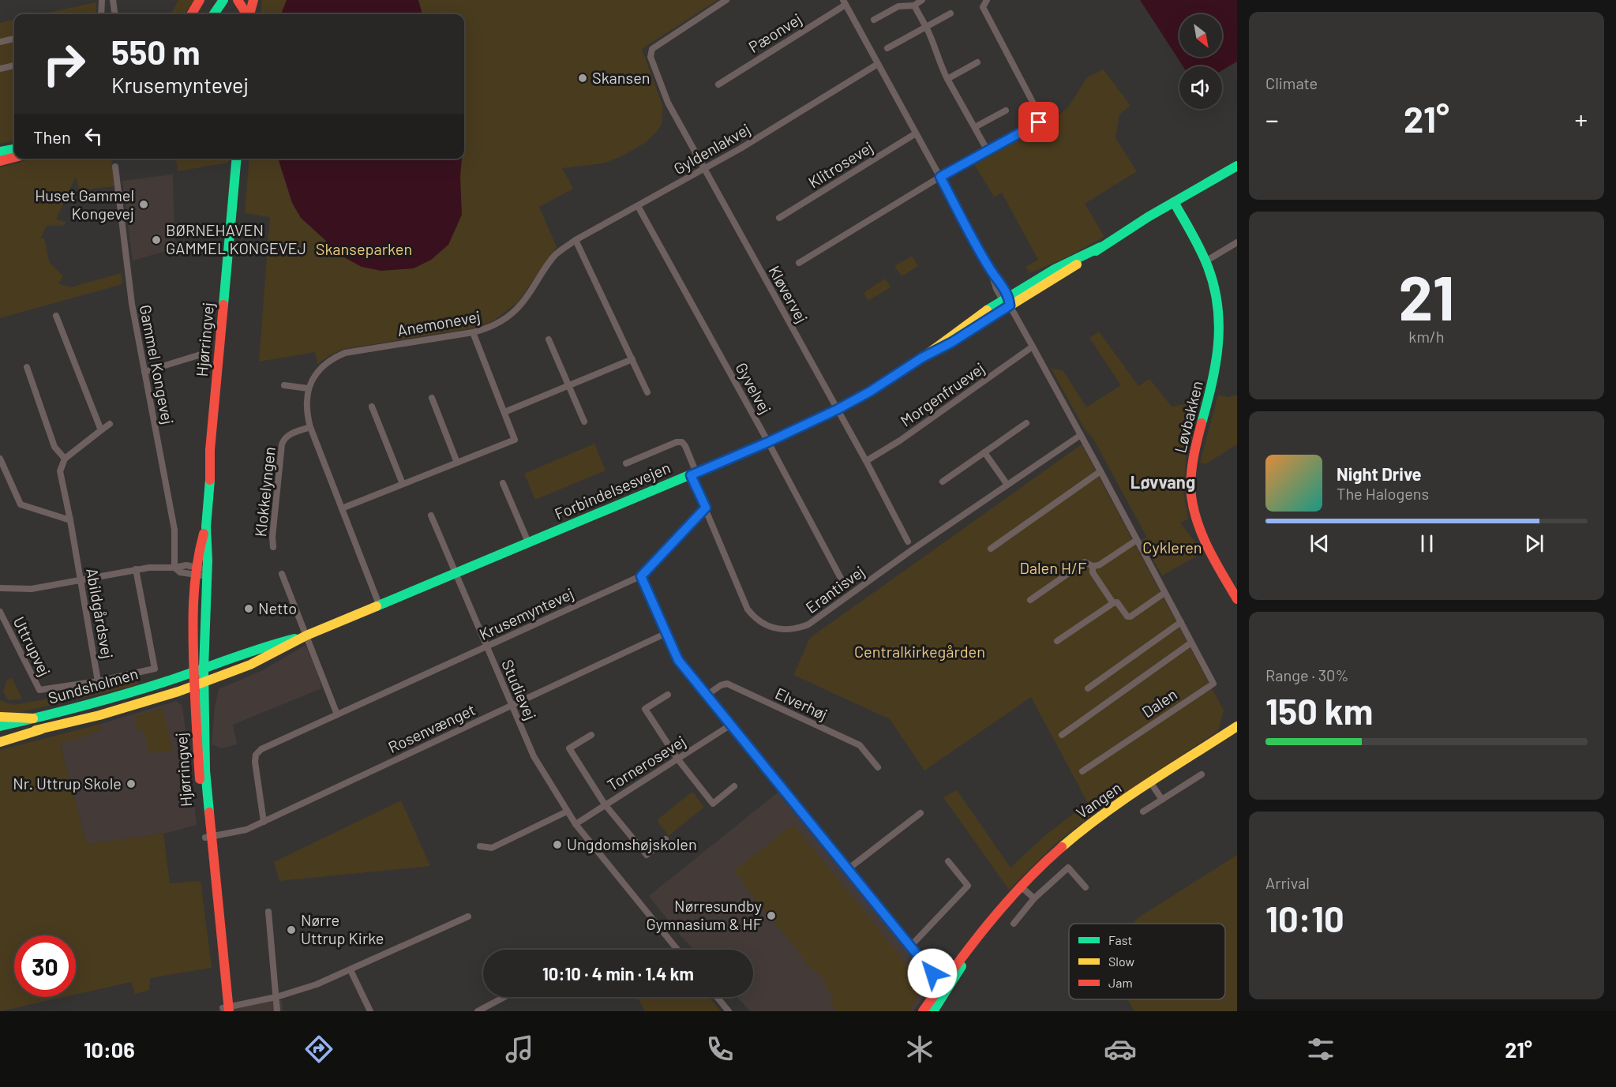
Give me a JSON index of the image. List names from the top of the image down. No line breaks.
{"streets":{"main road":["Hjørringvej","Løvbakken","Forbindelsesvejen","Sundsholmen","Vangen"],"street":["Pæonvej","Gyldenlakvej","Klitrosevej","Kløvervej","Anemonevej","Gammel Kongevej","Gyvelvej","Morgenfruevej","Klokkelyngen","Erantisvej","Abildgårdsvej","Krusemyntevej","Uttrupvej","Studievej","Dalen","Elverhøj","Rosenvænget","Tornerosevej"]},"crossings":[["Pæonvej","Dalen"],["Gyldenlakvej","Kløvervej"],["Gyldenlakvej","Anemonevej"],["Gyldenlakvej","Gyvelvej"],["Gyldenlakvej","Dalen"],["Klitrosevej","Dalen"],["Kløvervej","Morgenfruevej"],["Kløvervej","Forbindelsesvejen"],["Anemonevej","Forbindelsesvejen"],["Anemonevej","Klokkelyngen"],["Hjørringvej","Forbindelsesvejen"],["Hjørringvej","Sundsholmen"],["Hjørringvej","Rosenvænget"],["Gyvelvej","Forbindelsesvejen"],["Morgenfruevej","Dalen"],["Løvbakken","Forbindelsesvejen"],["Forbindelsesvejen","Erantisvej"],["Forbindelsesvejen","Sundsholmen"],["Forbindelsesvejen","Studievej"],["Forbindelsesvejen","Dalen"],["Erantisvej","Krusemyntevej"],["Erantisvej","Dalen"],["Abildgårdsvej","Uttrupvej"],["Krusemyntevej","Studievej"],["Krusemyntevej","Rosenvænget"],["Studievej","Rosenvænget"],["Studievej","Tornerosevej"]],"districts":["Løvvang"],"parks":["Skanseparken","Cykleren","Dalen H/F","Centralkirkegården"],"places":["Skansen","Huset Gammel Kongevej","BØRNEHAVEN GAMMEL KONGEVEJ","Netto","Nr. Uttrup Skole","Ungdomshøjskolen","Nørresundby Gymnasium & HF","Nørre Uttrup Kirke"],"legend":["Fast","Slow","Jam"],"north":"bottom right","page":{"tile":["Climate",["21","km/h"],["Range · 30%","150 km"],["Arrival","10:10"]],"turn":["550 m","Krusemyntevej"],"heat":["−","21°","+"],"then":"Then","song":["Night Drive","The Halogens"],"limit":"30","trip":"10:10 · 4 min · 1.4 km","tabs":["10:06","21°"]}}
